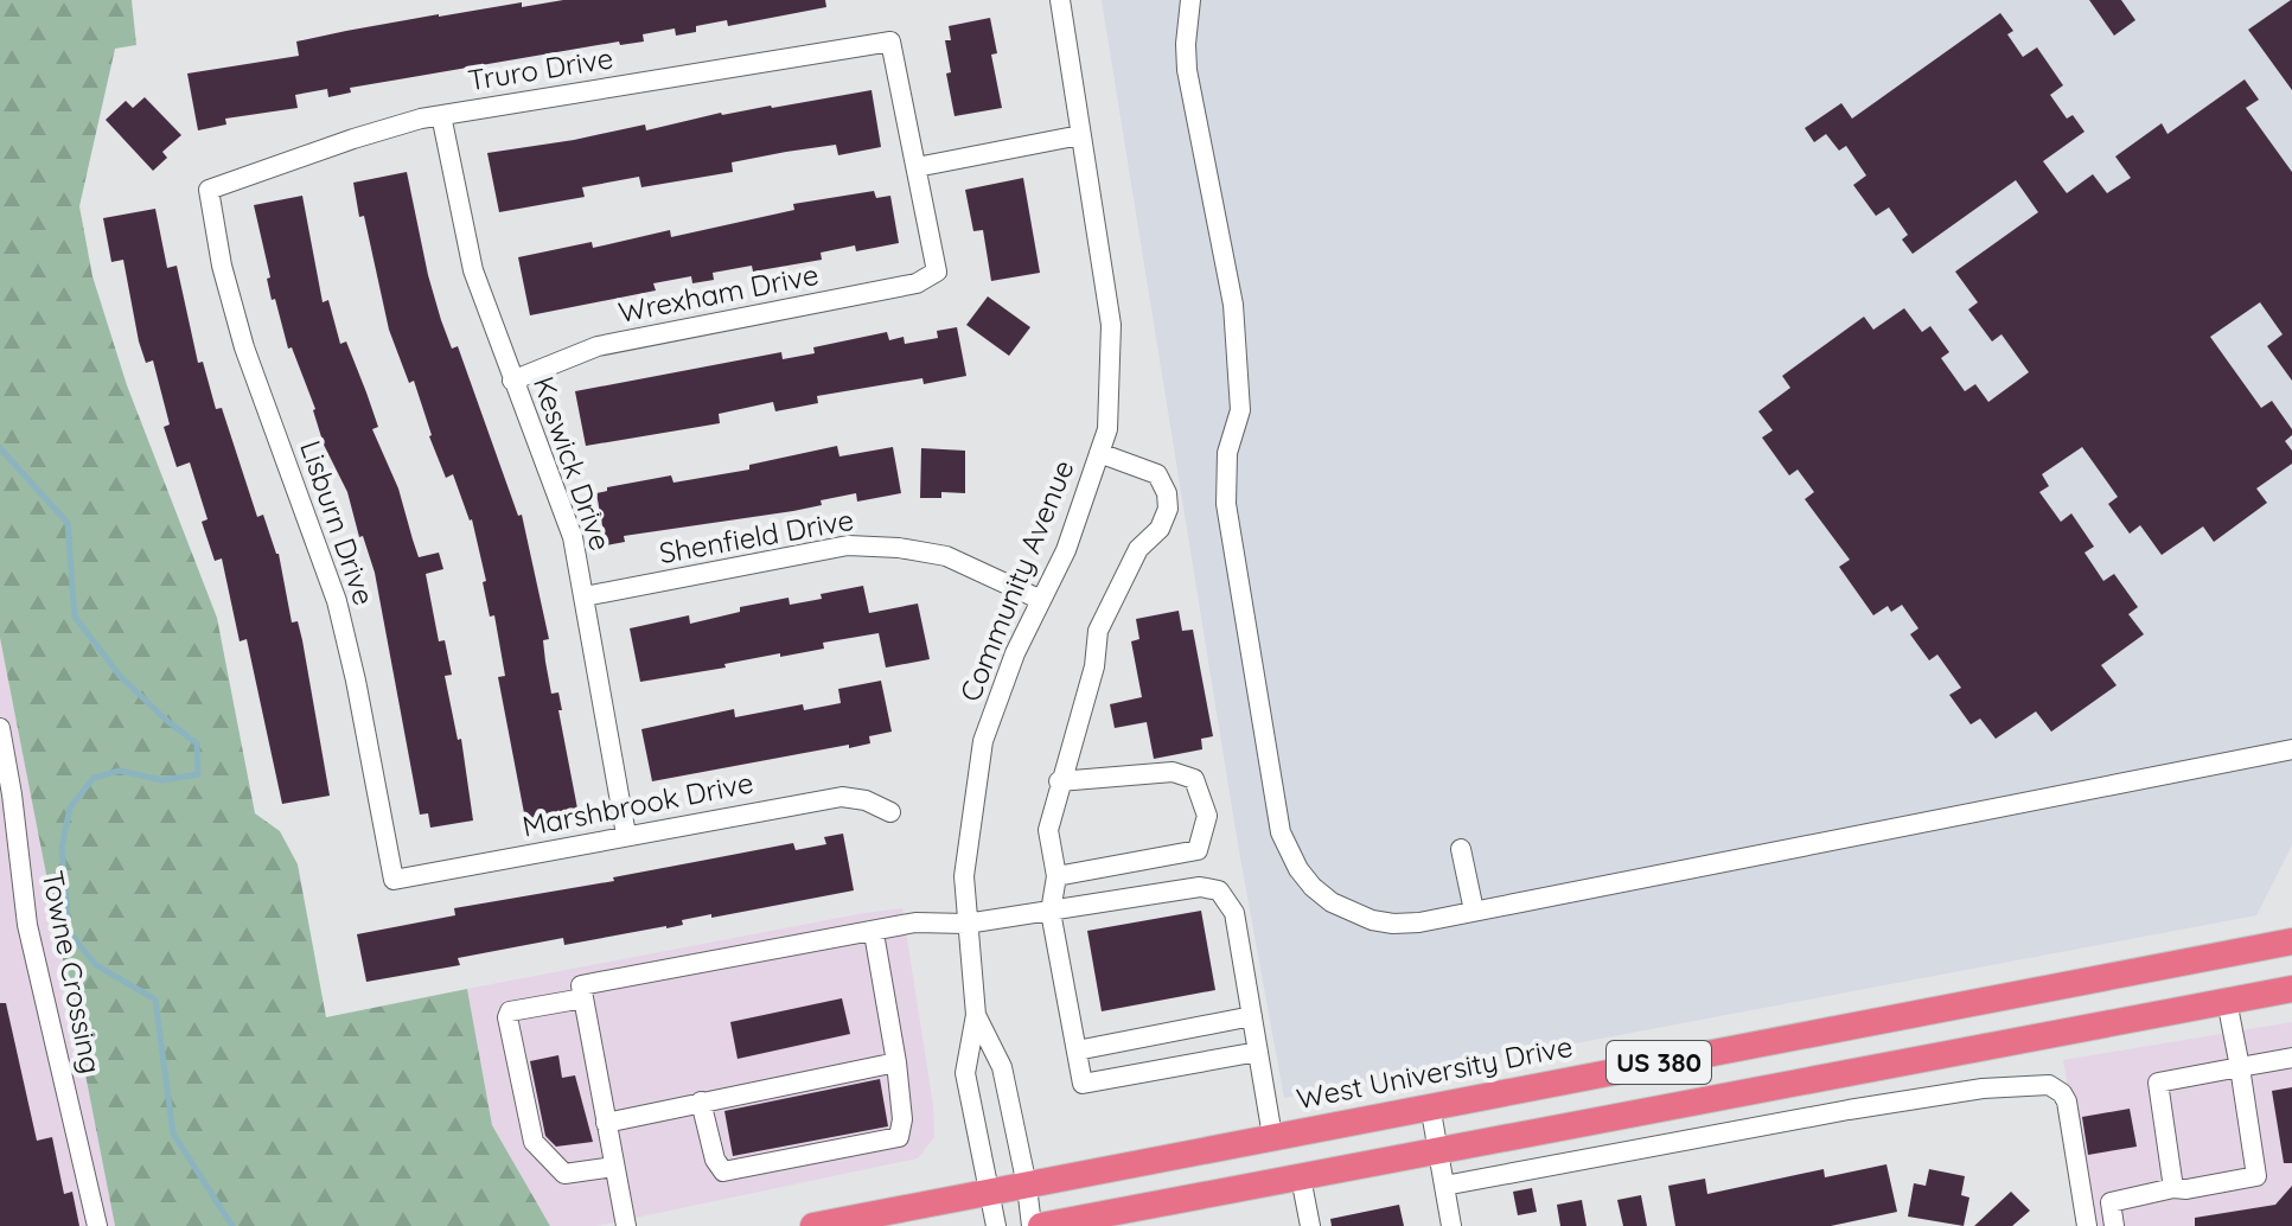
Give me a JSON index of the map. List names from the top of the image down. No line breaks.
{"streets":{"highway":["US 380","West University Drive"],"street":["Truro Drive","Wrexham Drive","Keswick Drive","Lisburn Drive","Shenfield Drive","Community Avenue","Marshbrook Drive","Towne Crossing"]},"crossings":[["Truro Drive","Wrexham Drive"],["Truro Drive","Keswick Drive"],["Truro Drive","Lisburn Drive"],["Wrexham Drive","Keswick Drive"],["Keswick Drive","Shenfield Drive"],["Keswick Drive","Marshbrook Drive"],["Lisburn Drive","Marshbrook Drive"],["Shenfield Drive","Community Avenue"],["Community Avenue","West University Drive"]]}
